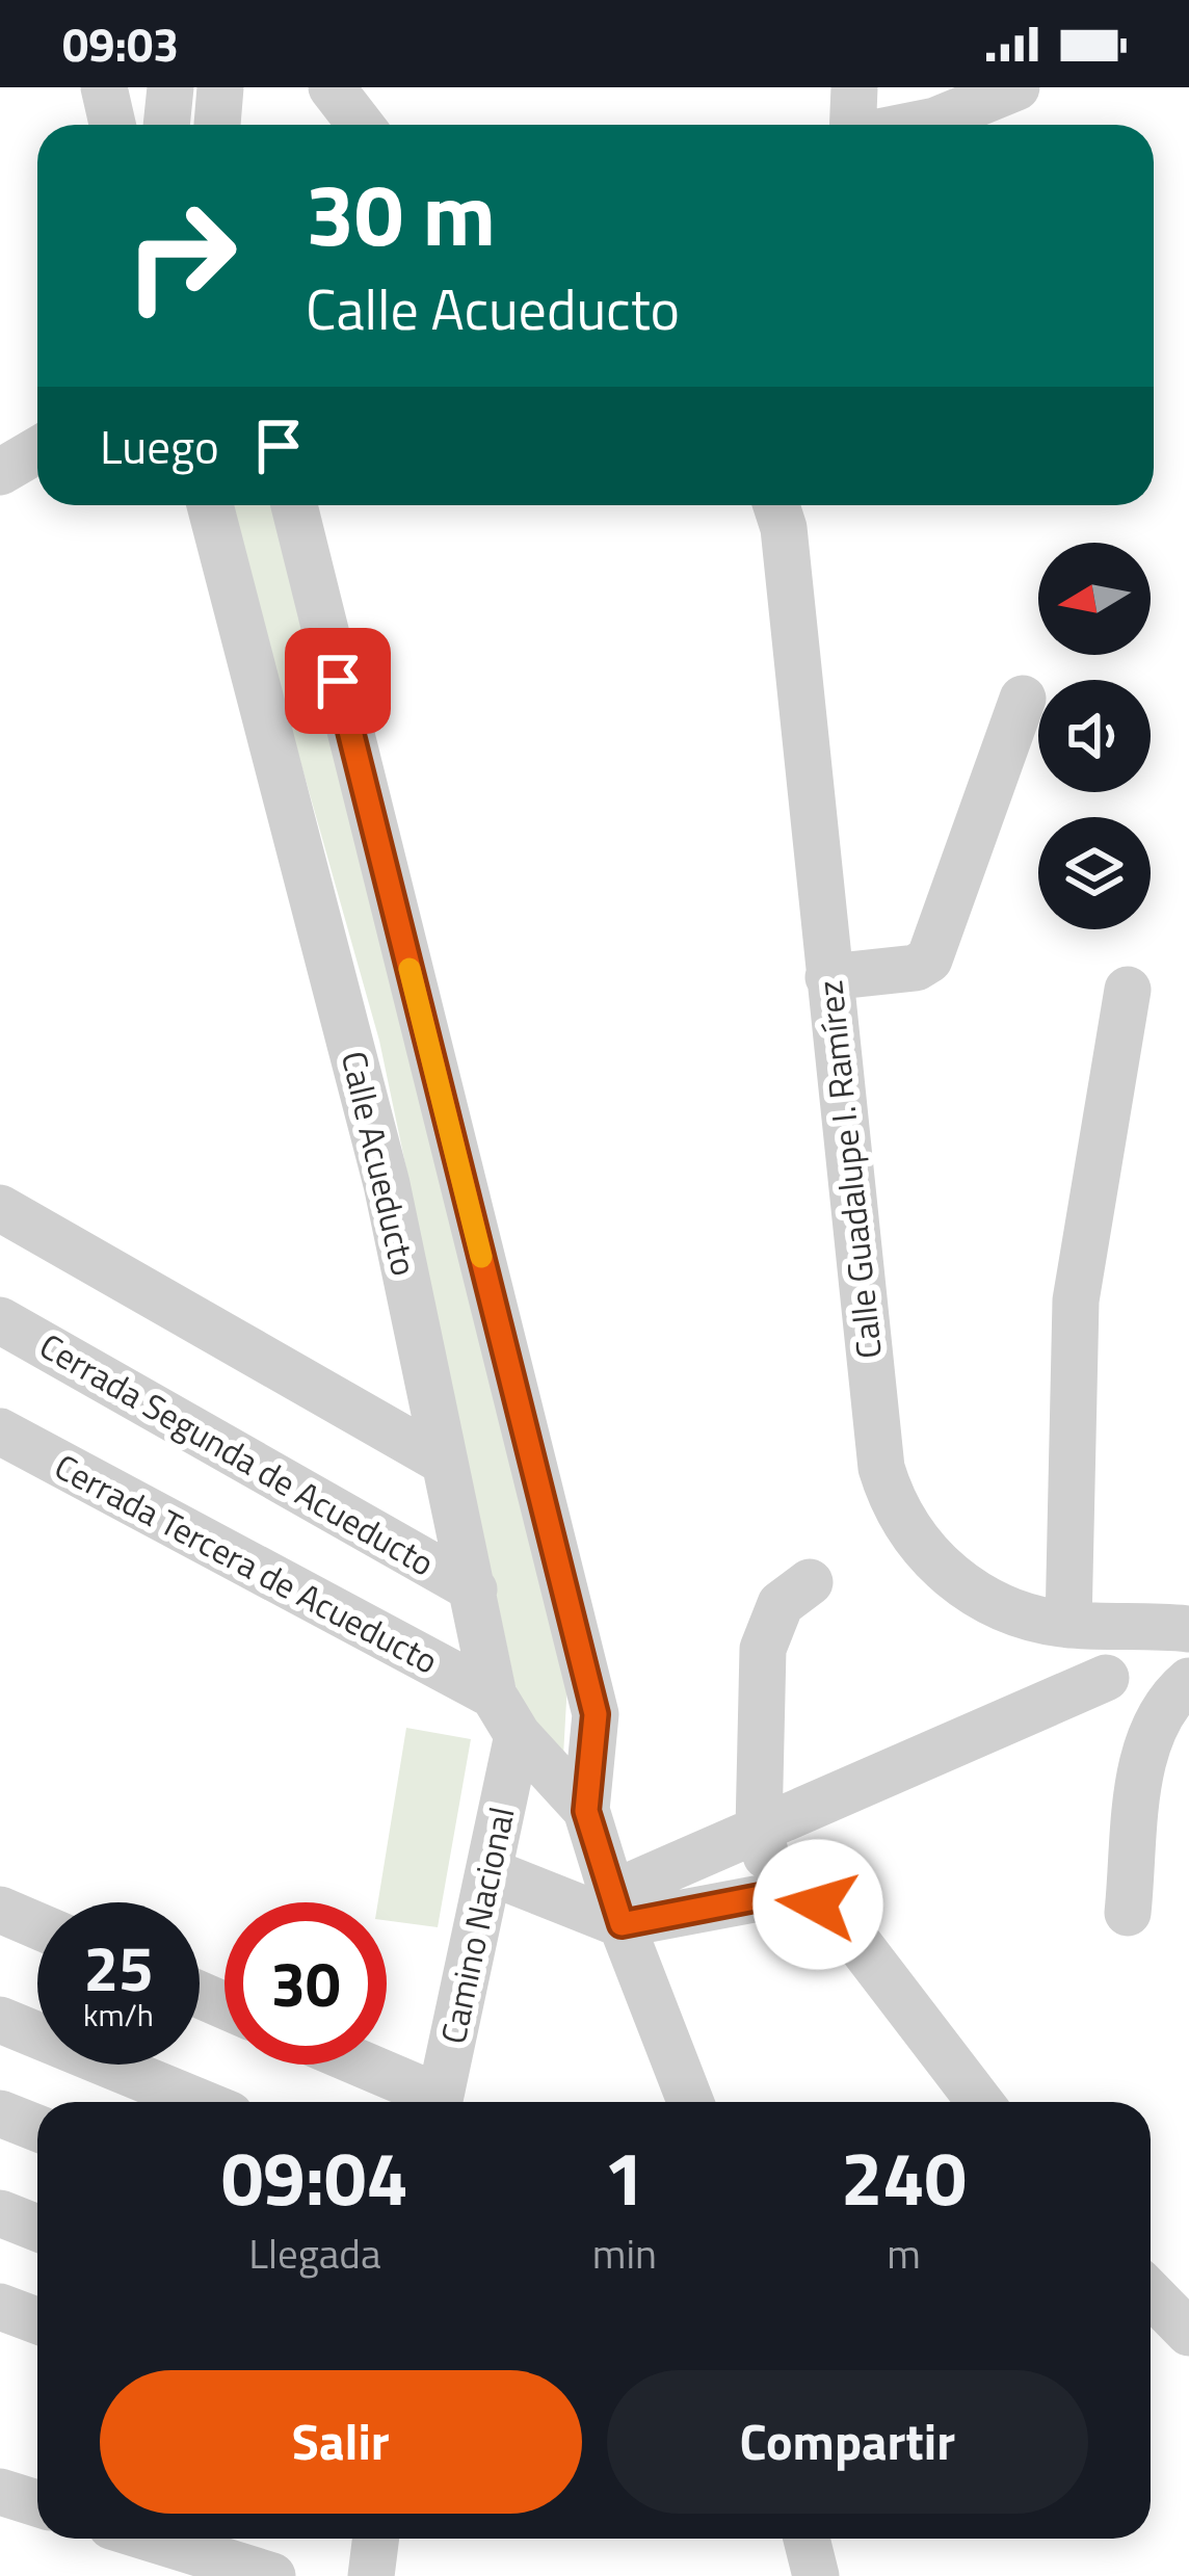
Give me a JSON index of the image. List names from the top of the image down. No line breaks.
{"streets":{"street":["Calle Acueducto","Calle Guadalupe I. Ramírez","Cerrada Segunda de Acueducto","Cerrada Tercera de Acueducto","Camino Nacional"]},"crossings":[["Calle Acueducto","Cerrada Segunda de Acueducto"],["Calle Acueducto","Cerrada Tercera de Acueducto"],["Calle Acueducto","Camino Nacional"],["Cerrada Tercera de Acueducto","Camino Nacional"]],"north":"left","page":{"status":"09:03","turn":["30 m","Calle Acueducto"],"then":"Luego","speed":"25 km/h","limit":"30","eta":["09:04","Llegada","1","min","240","m"],"buttons":["Salir","Compartir"]}}
